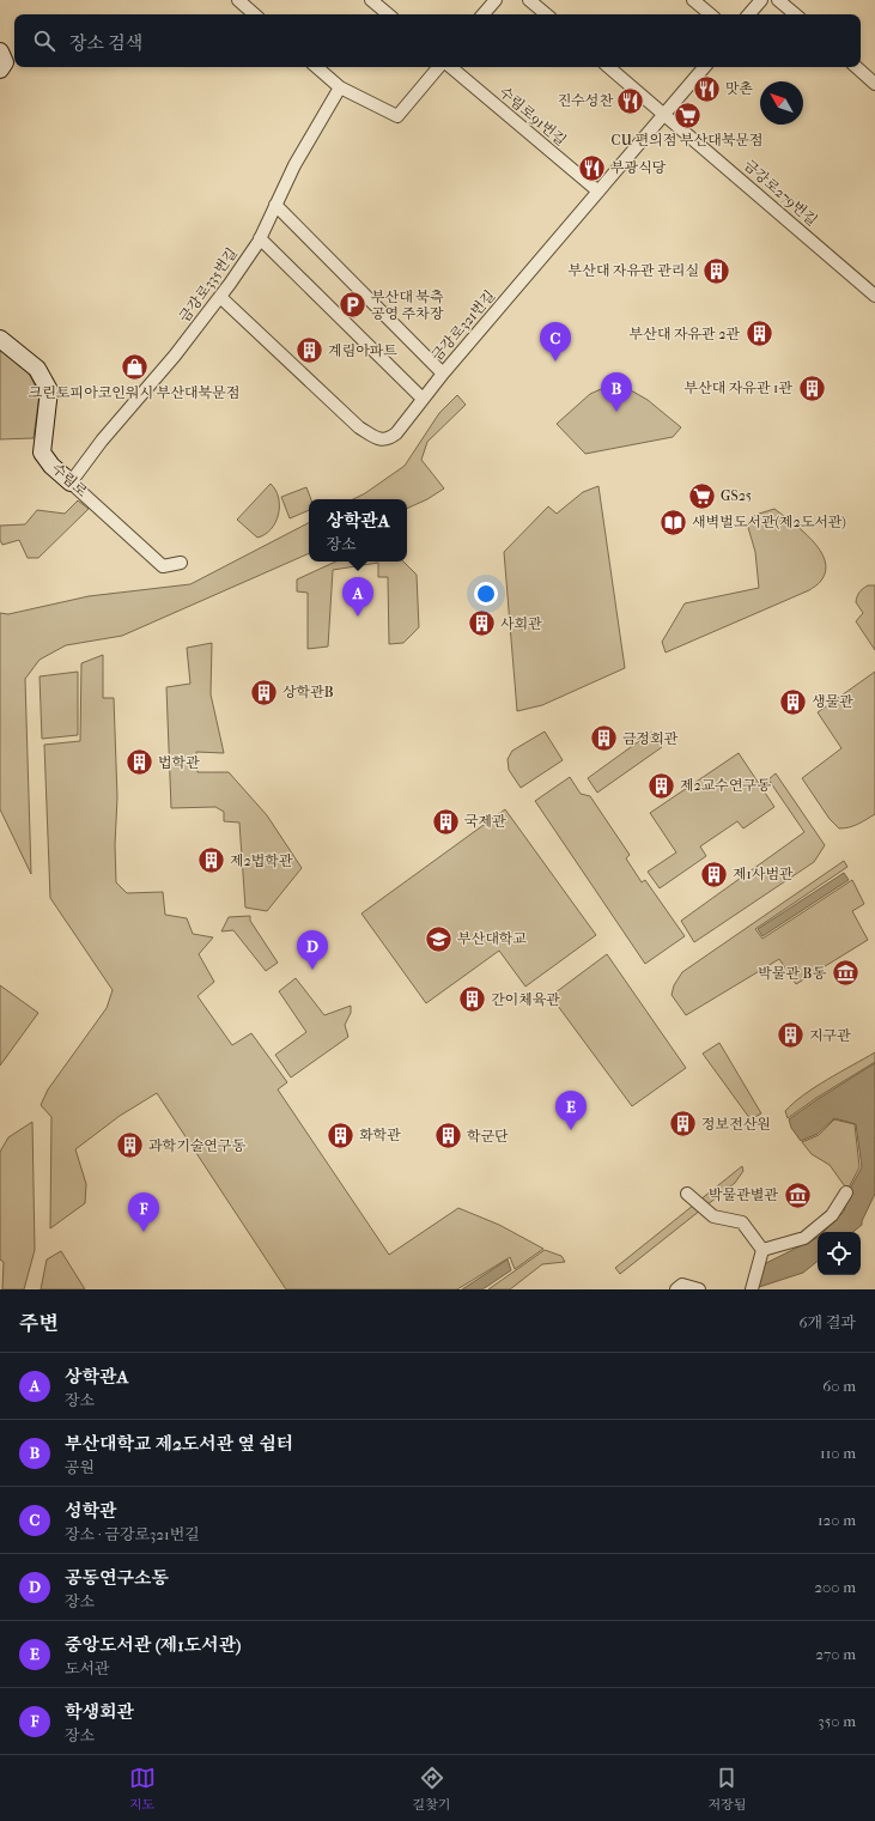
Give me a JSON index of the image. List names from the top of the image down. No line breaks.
{"streets":{"main road":["수림로"],"street":["수림로91번길","금강로279번길","금강로335번길","금강로321번길"]},"crossings":[["수림로91번길","금강로321번길"],["금강로279번길","금강로321번길"],["금강로335번길","금강로321번길"],["금강로335번길","수림로"]],"places":{"restaurant":["맛촌","진수성찬","부광식당"],"supermarket":["CU 편의점 부산대북문점","GS25"],"building":["부산대 자유관 관리실","부산대 자유관 2관","계림아파트","부산대 자유관 1관","사회관","상학관B","생물관","금정회관","법학관","제2교수연구동","국제관","제2법학관","제1사범관","간이체육관","지구관","정보전산원","화학관","학군단","과학기술연구동"],"parking":["부산대 북측 공영 주차장"],"shop":["크린토피아코인워시 부산대북문점"],"library":["새벽벌도서관(제2도서관)"],"school or university":["부산대학교"],"museum":["박물관 B동","박물관별관"]},"north":"top left","page":{"search":"장소 검색","pins":["C","B","A","D","E","F"],"popup":["상학관A","장소"],"heading":["주변","6개 결과"],"list":[{"mark":"A","name":"상학관A","note":"장소","value":"60 m"},{"mark":"B","name":"부산대학교 제2도서관 옆 쉼터","note":"공원","value":"110 m"},{"mark":"C","name":"성학관","note":"장소 · 금강로321번길","value":"120 m"},{"mark":"D","name":"공동연구소동","note":"장소","value":"200 m"},{"mark":"E","name":"중앙도서관 (제1도서관)","note":"도서관","value":"270 m"},{"mark":"F","name":"학생회관","note":"장소","value":"350 m"}],"nav":["지도","길찾기","저장됨"]}}
